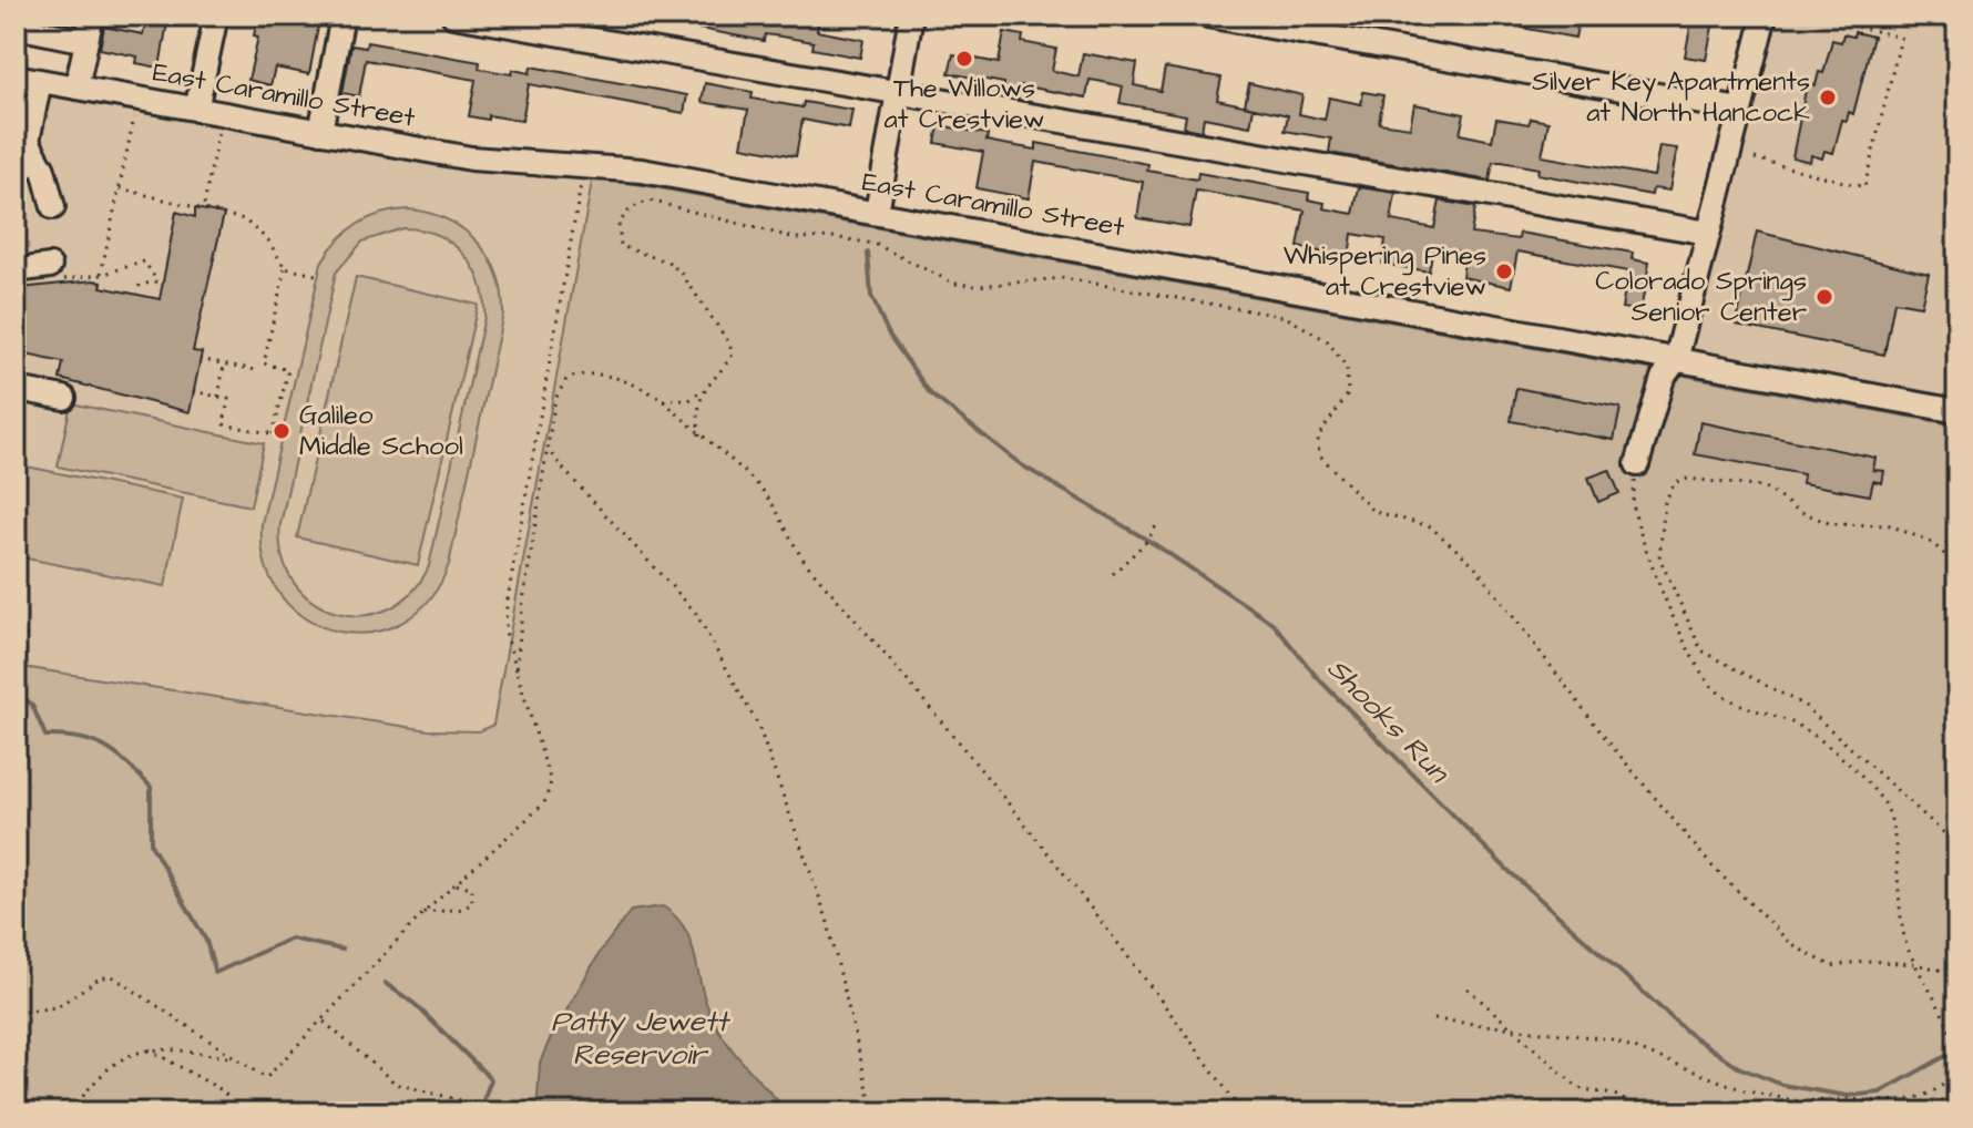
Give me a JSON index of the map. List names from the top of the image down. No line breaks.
{"streets":{"street":["East Caramillo Street"]},"water":["Shooks Run","Patty Jewett Reservoir"],"places":["The Willows at Crestview","Silver Key Apartments at North Hancock","Whispering Pines at Crestview","Colorado Springs Senior Center","Galileo Middle School"]}
